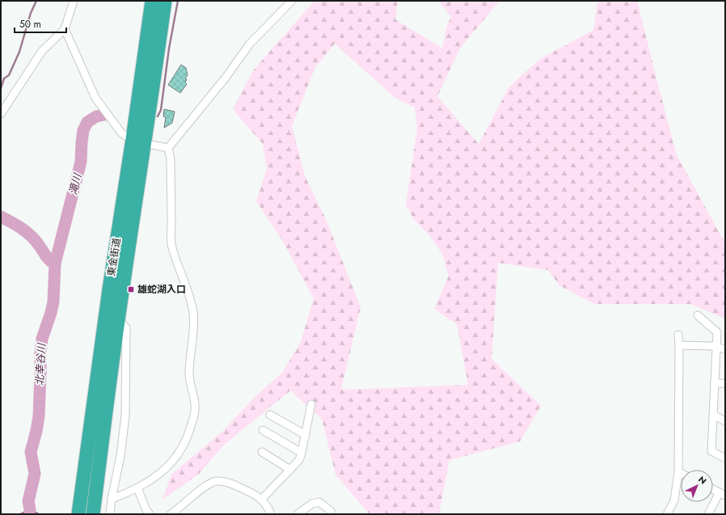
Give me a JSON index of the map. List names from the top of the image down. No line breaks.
{"streets":{"highway":["東金街道"]},"water":["滝川","北幸谷川"],"places":{"transit":["雄蛇湖入口"]},"scale_bar":"50 m","north":"top right"}
